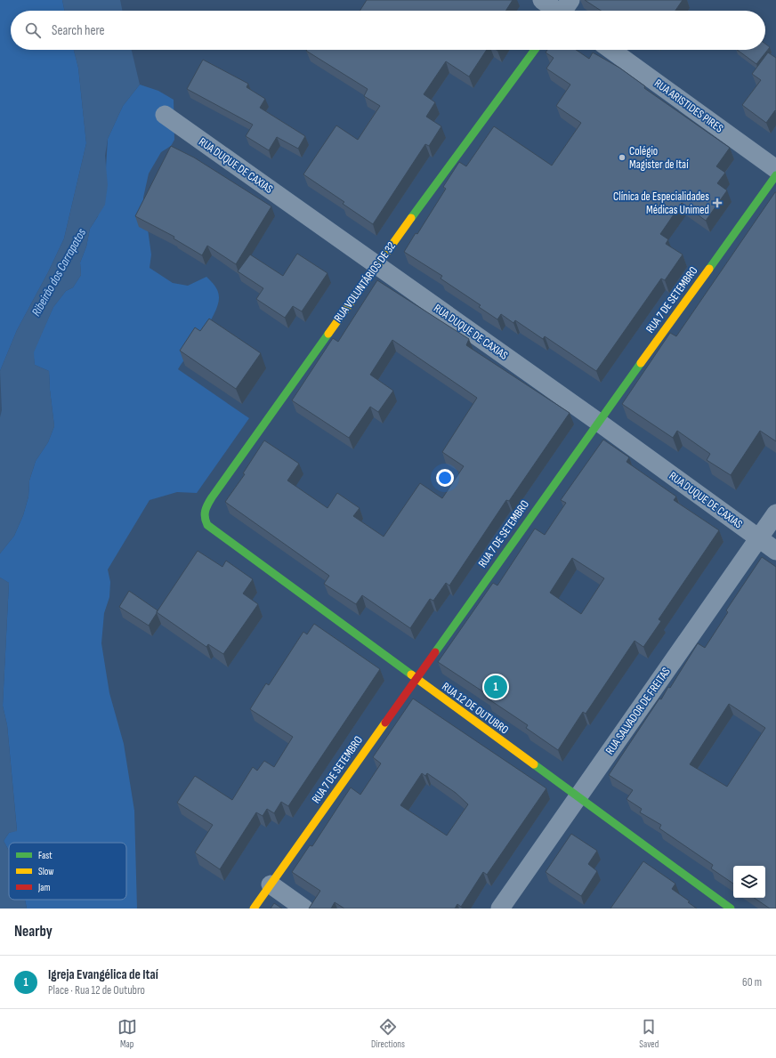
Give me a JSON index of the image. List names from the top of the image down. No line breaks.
{"streets":{"street":["RUA ARISTIDES PIRES","RUA DUQUE DE CAXIAS","RUA VOLUNTÁRIOS DE 32","RUA 7 DE SETEMBRO","RUA 12 DE OUTUBRO","RUA SALVADOR DE FREITAS"]},"crossings":[["RUA DUQUE DE CAXIAS","RUA VOLUNTÁRIOS DE 32"],["RUA DUQUE DE CAXIAS","RUA 7 DE SETEMBRO"],["RUA DUQUE DE CAXIAS","RUA SALVADOR DE FREITAS"],["RUA VOLUNTÁRIOS DE 32","RUA 12 DE OUTUBRO"],["RUA 7 DE SETEMBRO","RUA 12 DE OUTUBRO"],["RUA 12 DE OUTUBRO","RUA SALVADOR DE FREITAS"]],"water":["Ribeirão dos Carrapatos"],"places":{"other":["Colégio Magister de Itaí"],"health":["Clínica de Especialidades Médicas Unimed"]},"legend":["Fast","Slow","Jam"],"page":{"search":"Search here","pins":"1","heading":"Nearby","list":[{"mark":"1","name":"Igreja Evangélica de Itaí","note":"Place · Rua 12 de Outubro","value":"60 m"}],"nav":["Map","Directions","Saved"]}}
